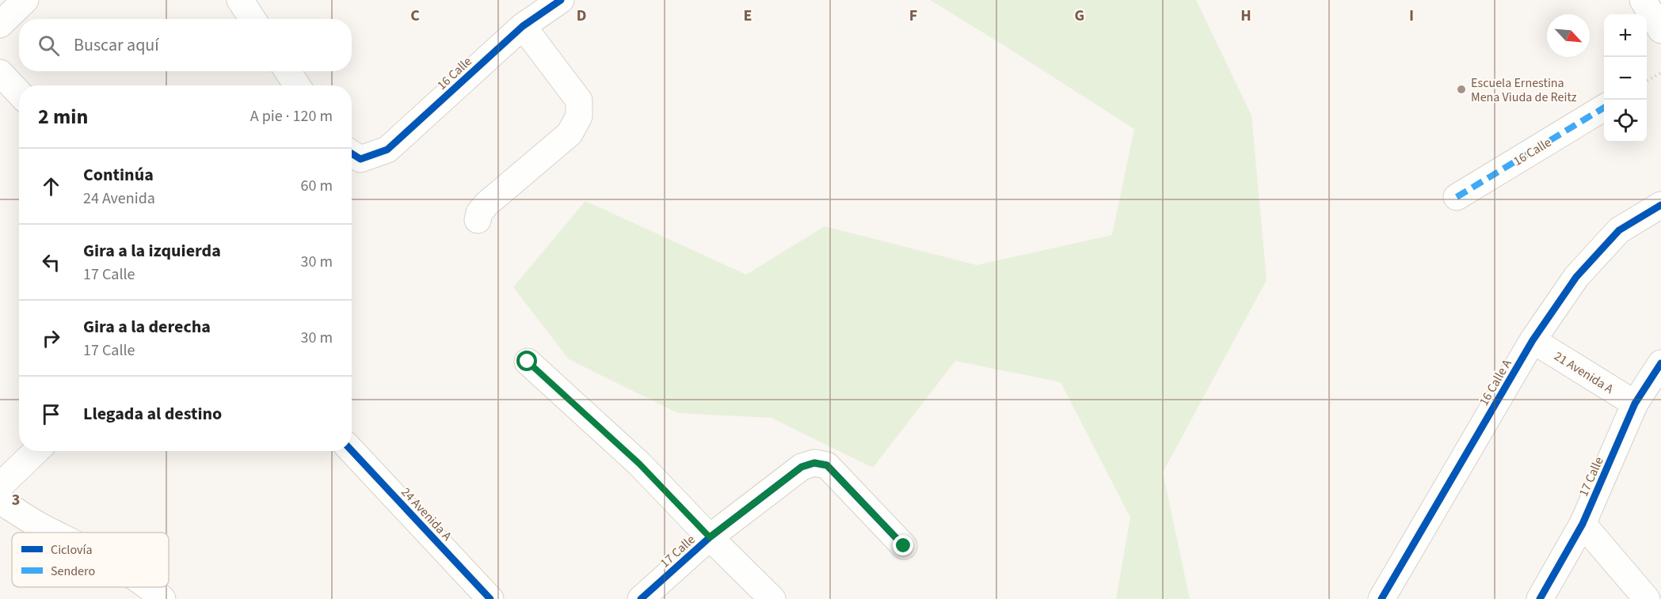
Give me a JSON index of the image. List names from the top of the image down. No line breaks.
{"streets":{"street":["16 Calle","21 Avenida A","16 Calle A","17 Calle","24 Avenida A"]},"crossings":[["21 Avenida A","16 Calle A"],["21 Avenida A","17 Calle"]],"places":["Escuela Ernestina Mena Viuda de Reitz"],"legend":["Ciclovía","Sendero"],"north":"bottom right","page":{"map_buttons":["+","−"],"search":"Buscar aquí","heading":["2 min","A pie · 120 m"],"list":[["Continúa","24 Avenida","60 m"],["Gira a la izquierda","17 Calle","30 m"],["Gira a la derecha","17 Calle","30 m"],"Llegada al destino"]},"grid":{"columns":["C","D","E","F","G","H","I"],"rows":["3"]}}
